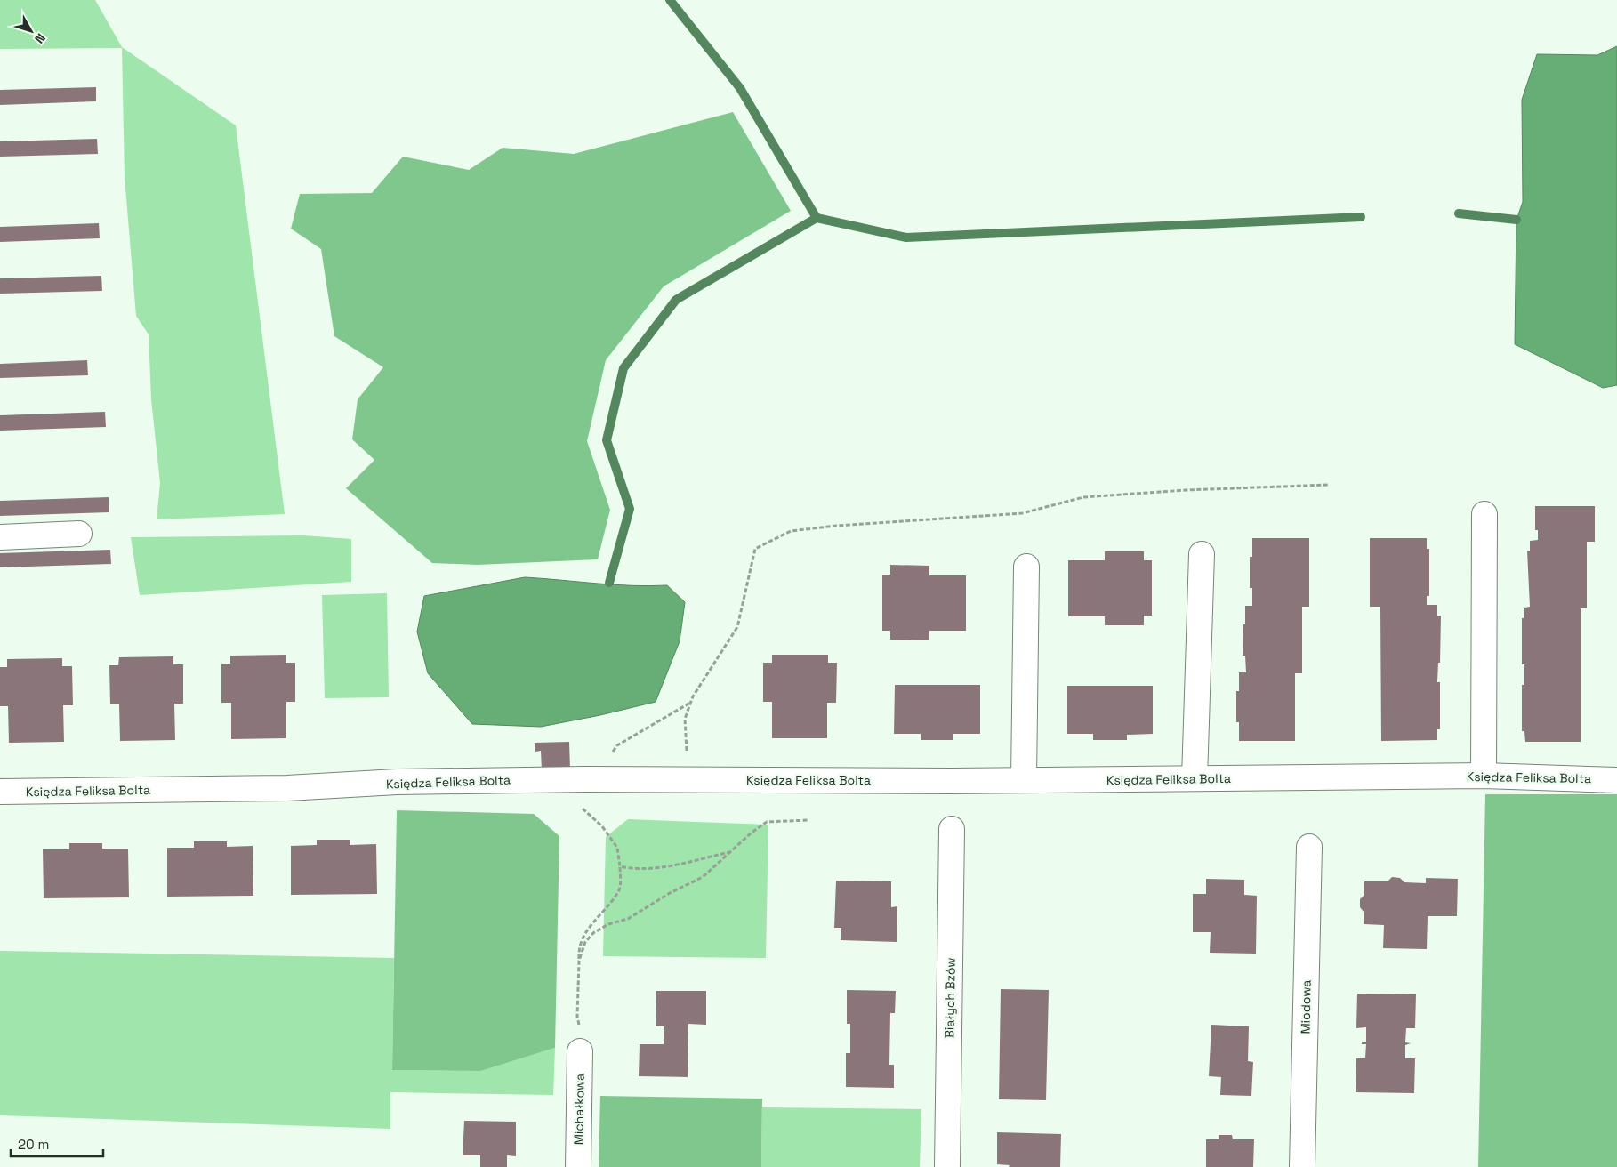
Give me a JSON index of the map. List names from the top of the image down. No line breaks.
{"streets":{"street":["Księdza Feliksa Bolta","Białych Bzów","Miodowa","Michałkowa"]},"scale_bar":"20 m","north":"bottom right"}
